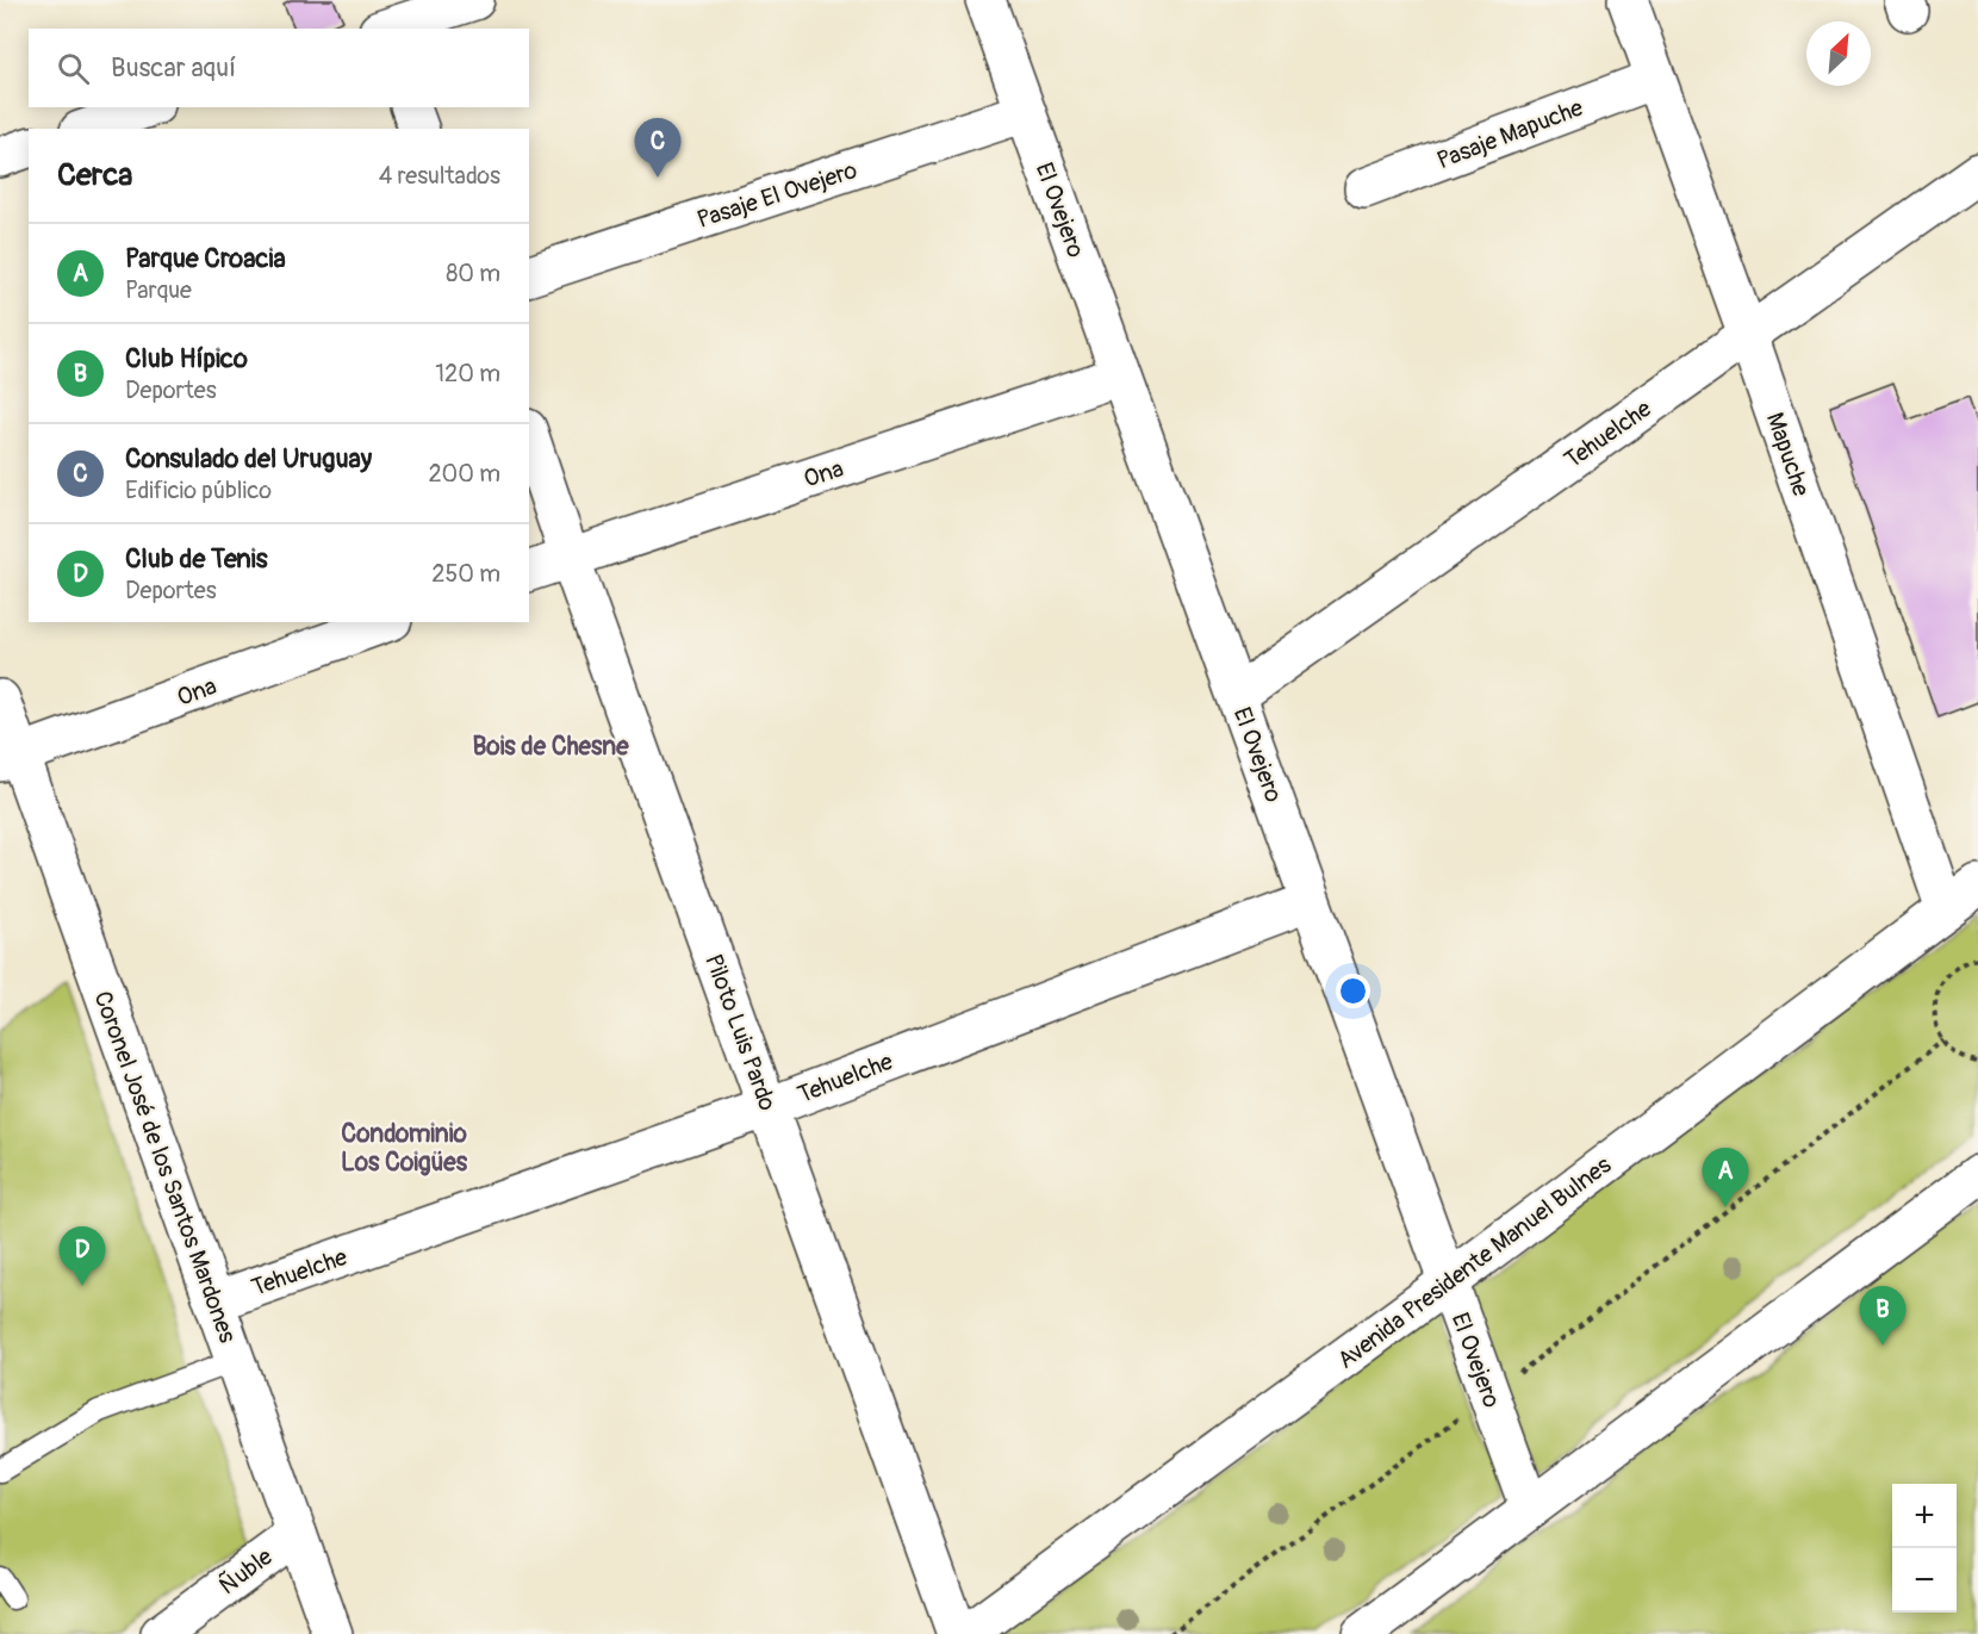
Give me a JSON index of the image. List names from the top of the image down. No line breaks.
{"streets":{"street":["Pasaje Mapuche","Pasaje El Ovejero","El Ovejero","Tehuelche","Mapuche","Ona","Piloto Luis Pardo","Coronel José de los Santos Mardones","Avenida Presidente Manuel Bulnes","Ñuble"]},"crossings":[["Pasaje Mapuche","Mapuche"],["Pasaje El Ovejero","El Ovejero"],["El Ovejero","Tehuelche"],["El Ovejero","Ona"],["El Ovejero","Avenida Presidente Manuel Bulnes"],["Tehuelche","Mapuche"],["Tehuelche","Piloto Luis Pardo"],["Tehuelche","Coronel José de los Santos Mardones"],["Mapuche","Avenida Presidente Manuel Bulnes"],["Ona","Piloto Luis Pardo"],["Ona","Coronel José de los Santos Mardones"],["Coronel José de los Santos Mardones","Ñuble"]],"districts":["Bois de Chesne","Condominio Los Coigües"],"north":"top right","page":{"search":"Buscar aquí","pins":["C","A","D","B"],"heading":["Cerca","4 resultados"],"list":[{"mark":"A","name":"Parque Croacia","note":"Parque","value":"80 m"},{"mark":"B","name":"Club Hípico","note":"Deportes","value":"120 m"},{"mark":"C","name":"Consulado del Uruguay","note":"Edificio público","value":"200 m"},{"mark":"D","name":"Club de Tenis","note":"Deportes","value":"250 m"}],"map_buttons":["+","−"]}}
